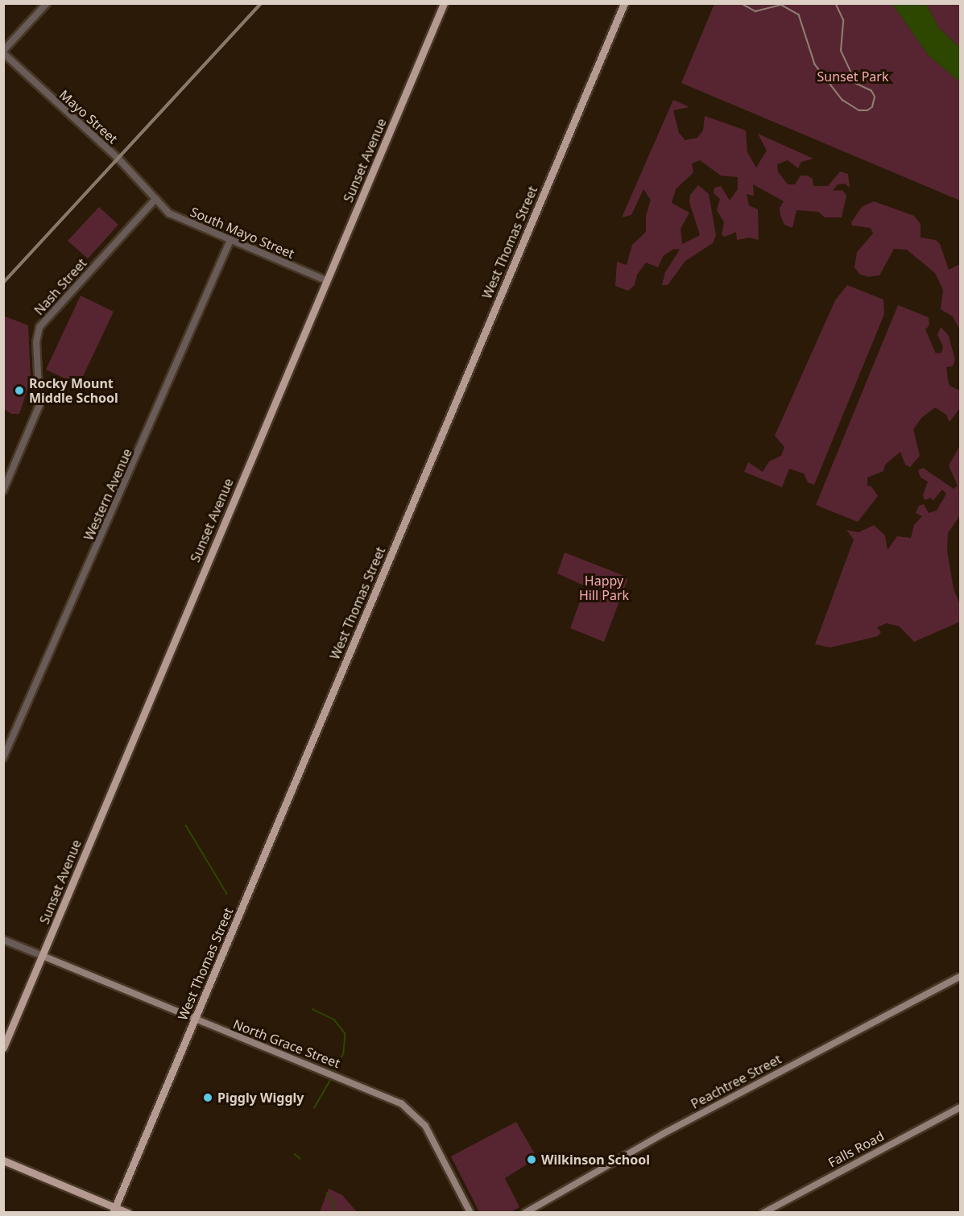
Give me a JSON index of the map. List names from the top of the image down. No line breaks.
{"streets":{"main road":["Sunset Avenue","West Thomas Street","North Grace Street","Peachtree Street","Falls Road"],"street":["Mayo Street","South Mayo Street","Nash Street","Western Avenue"]},"crossings":[["Mayo Street","South Mayo Street"],["Mayo Street","Nash Street"],["Sunset Avenue","South Mayo Street"],["Sunset Avenue","North Grace Street"],["South Mayo Street","Nash Street"],["South Mayo Street","Western Avenue"],["West Thomas Street","North Grace Street"]],"parks":["Sunset Park","Happy Hill Park"],"places":["Rocky Mount Middle School","Piggly Wiggly","Wilkinson School"]}
